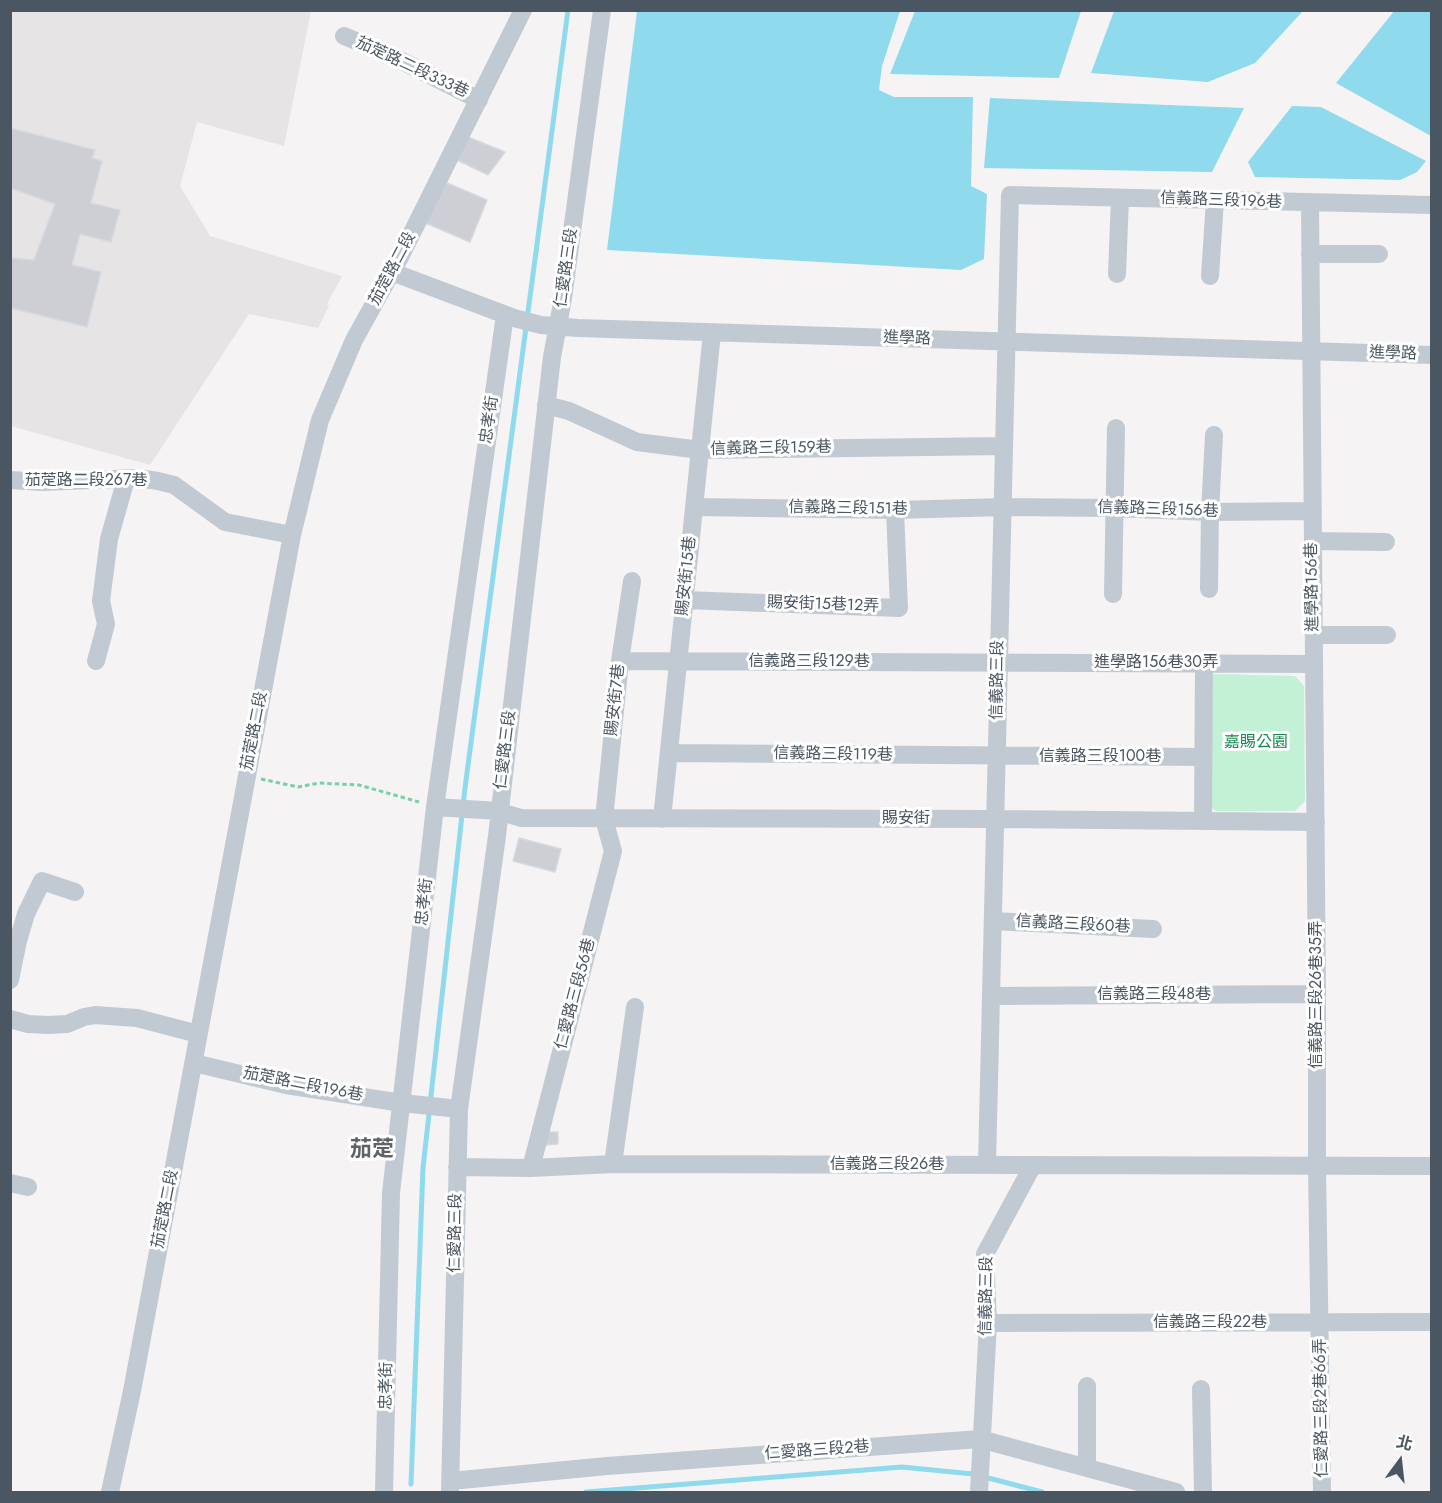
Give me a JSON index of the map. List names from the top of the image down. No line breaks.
{"streets":{"street":["茄萣路二段333巷","信義路三段196巷","仁愛路三段","茄萣路二段","進學路","忠孝街","信義路三段159巷","茄萣路二段267巷","信義路三段151巷","信義路三段156巷","賜安街15巷","進學路156巷","賜安街15巷12弄","信義路三段129巷","進學路156巷30弄","信義路三段","賜安街7巷","信義路三段119巷","信義路三段100巷","賜安街","信義路三段60巷","仁愛路三段56巷","信義路三段48巷","信義路三段26巷35弄","茄萣路二段196巷","信義路三段26巷","信義路三段22巷","仁愛路三段2巷66弄","仁愛路三段2巷"]},"crossings":[["茄萣路二段333巷","茄萣路二段"],["信義路三段196巷","進學路156巷"],["信義路三段196巷","信義路三段"],["仁愛路三段","進學路"],["仁愛路三段","信義路三段159巷"],["仁愛路三段","賜安街"],["仁愛路三段","茄萣路二段196巷"],["仁愛路三段","信義路三段26巷"],["仁愛路三段","仁愛路三段2巷"],["茄萣路二段","進學路"],["茄萣路二段","茄萣路二段267巷"],["茄萣路二段","茄萣路二段196巷"],["進學路","忠孝街"],["進學路","賜安街15巷"],["進學路","進學路156巷"],["進學路","信義路三段"],["忠孝街","賜安街"],["忠孝街","茄萣路二段196巷"],["信義路三段159巷","賜安街15巷"],["信義路三段159巷","信義路三段"],["信義路三段151巷","信義路三段156巷"],["信義路三段151巷","賜安街15巷"],["信義路三段151巷","賜安街15巷12弄"],["信義路三段151巷","信義路三段"],["信義路三段156巷","進學路156巷"],["信義路三段156巷","信義路三段"],["賜安街15巷","賜安街15巷12弄"],["賜安街15巷","信義路三段129巷"],["賜安街15巷","信義路三段119巷"],["賜安街15巷","賜安街"],["進學路156巷","進學路156巷30弄"],["進學路156巷","賜安街"],["進學路156巷","信義路三段26巷35弄"],["信義路三段129巷","進學路156巷30弄"],["信義路三段129巷","信義路三段"],["信義路三段129巷","賜安街7巷"],["進學路156巷30弄","信義路三段"],["信義路三段","信義路三段119巷"],["信義路三段","信義路三段100巷"],["信義路三段","賜安街"],["信義路三段","信義路三段60巷"],["信義路三段","信義路三段48巷"],["信義路三段","信義路三段26巷"],["信義路三段","信義路三段22巷"],["信義路三段","仁愛路三段2巷"],["賜安街7巷","賜安街"],["賜安街7巷","仁愛路三段56巷"],["信義路三段119巷","信義路三段100巷"],["賜安街","仁愛路三段56巷"],["賜安街","信義路三段26巷35弄"],["仁愛路三段56巷","信義路三段26巷"],["信義路三段48巷","信義路三段26巷35弄"],["信義路三段26巷35弄","信義路三段26巷"],["信義路三段22巷","仁愛路三段2巷66弄"]],"districts":["茄萣"],"parks":["嘉賜公園"],"north":"top"}
